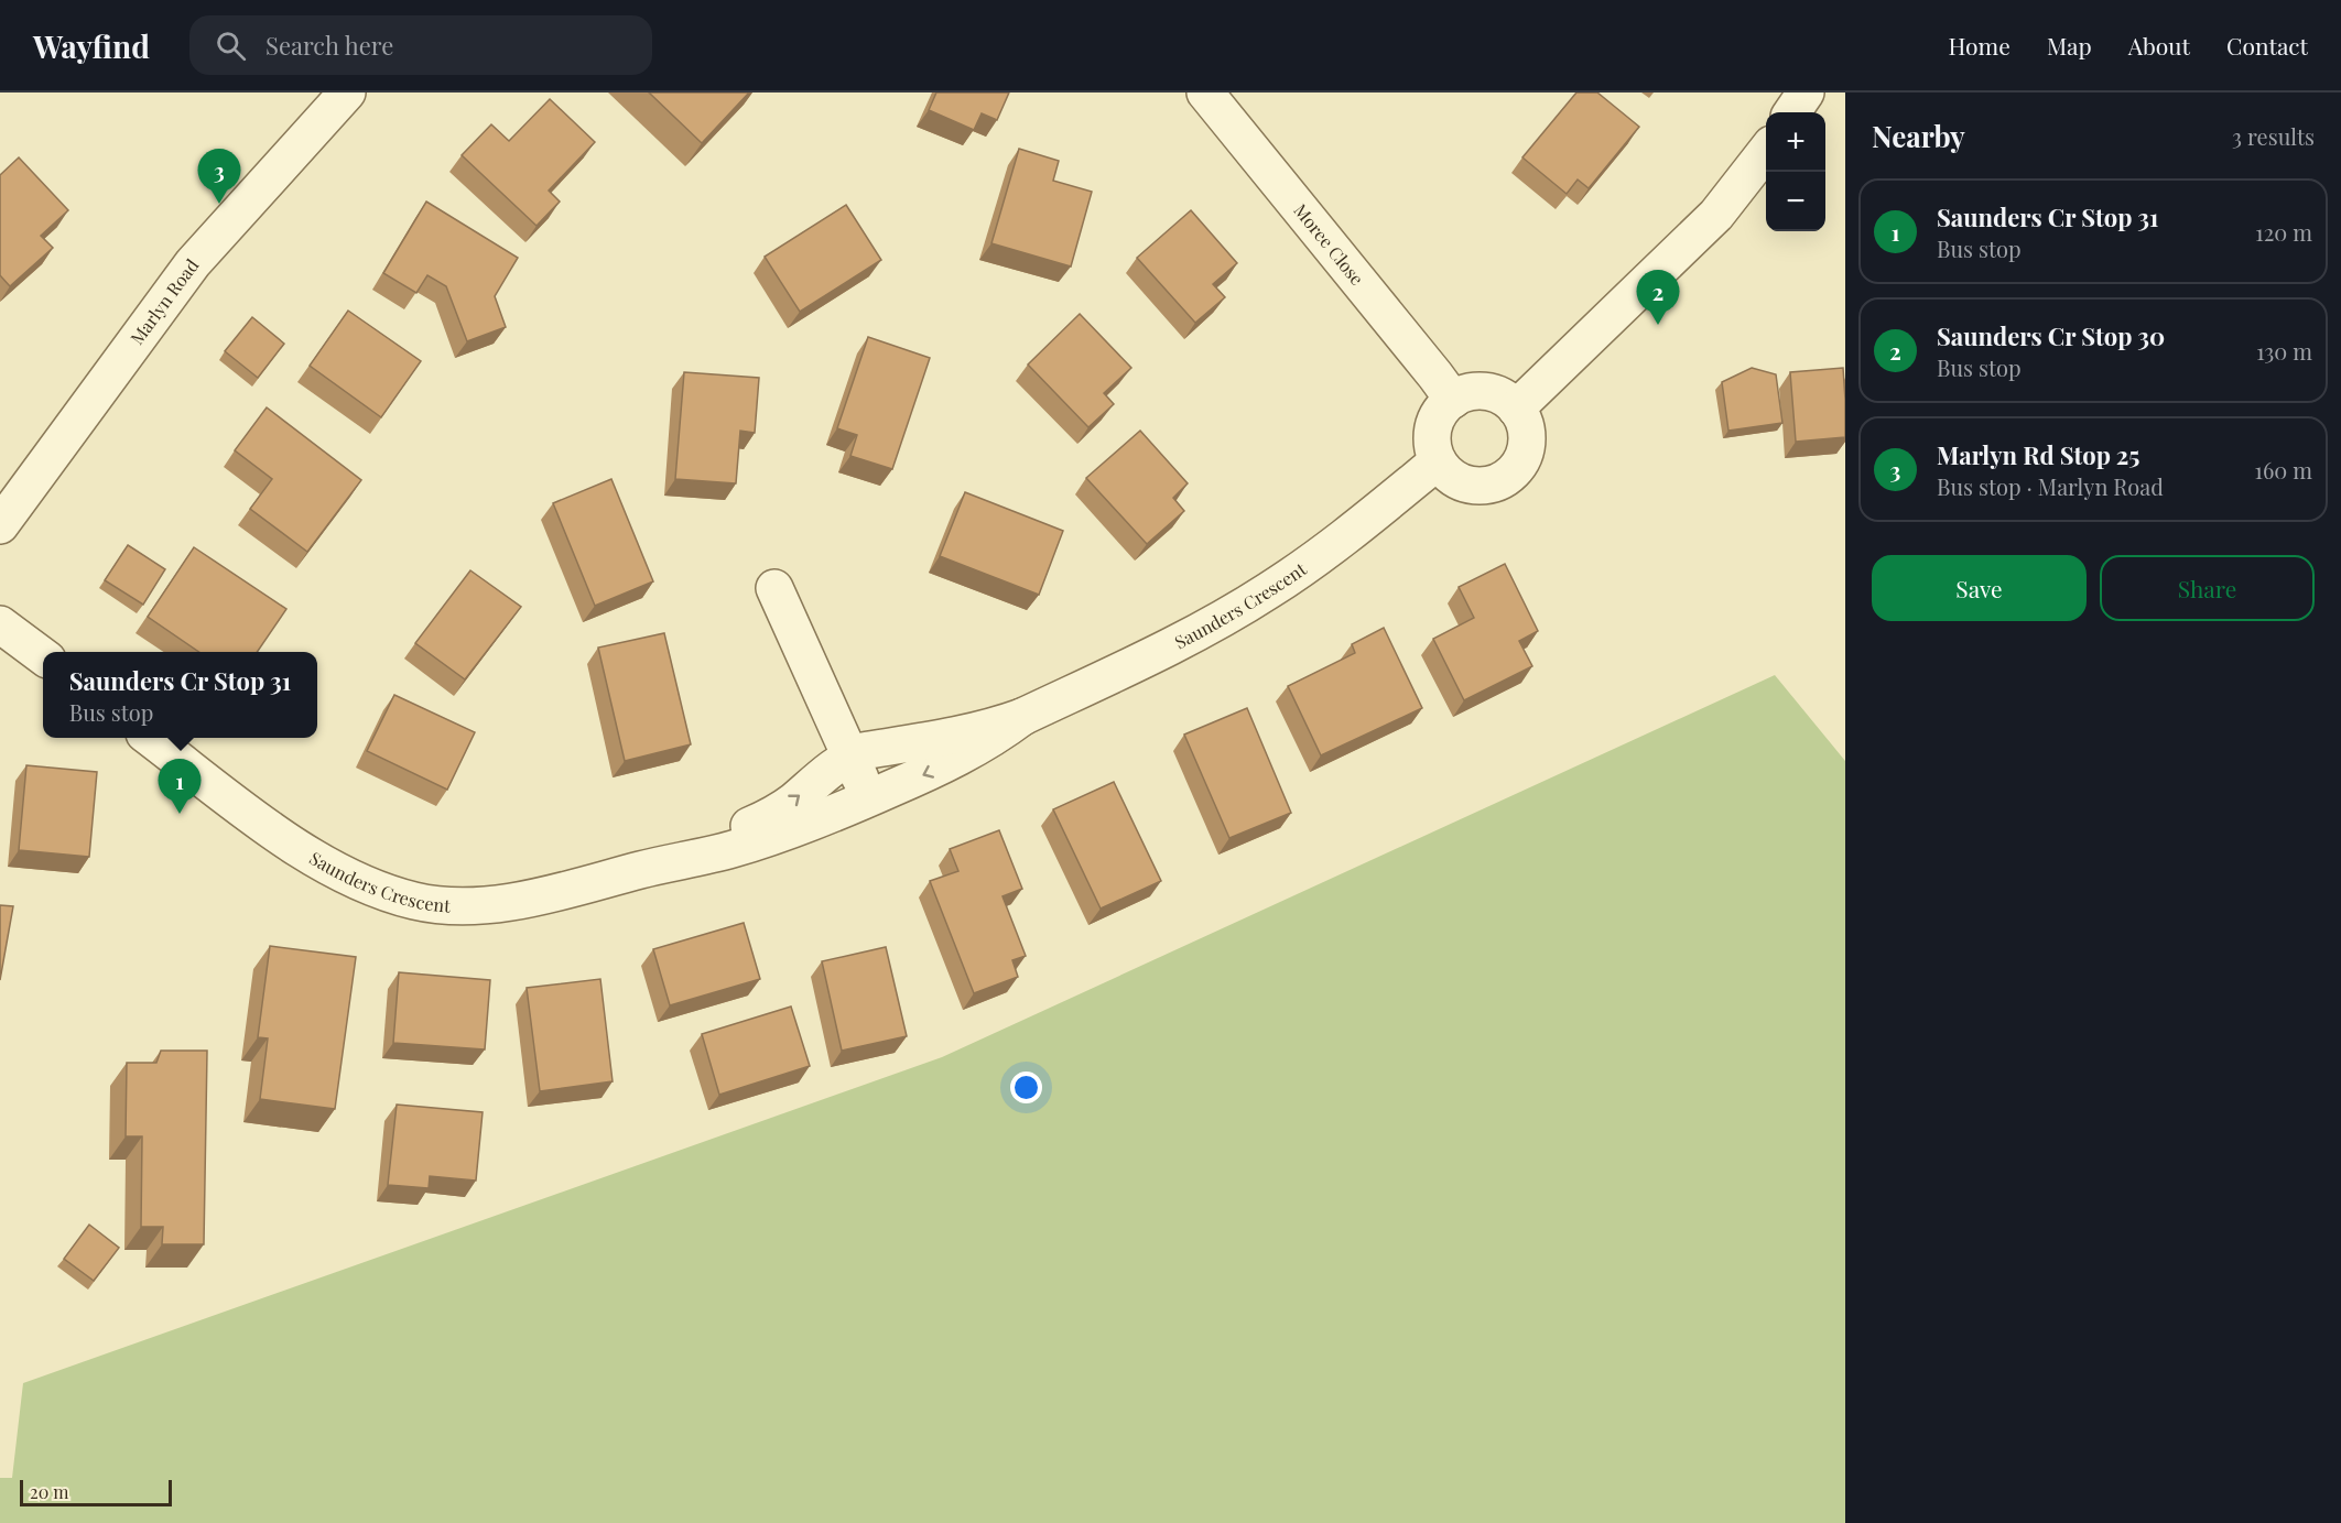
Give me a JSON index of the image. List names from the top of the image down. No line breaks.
{"streets":{"street":["Moree Close","Marlyn Road","Saunders Crescent"]},"crossings":[["Moree Close","Saunders Crescent"]],"scale_bar":"20 m","page":{"header":"Wayfind","search":"Search here","nav":["Home","Map","About","Contact"],"heading":["Nearby","3 results"],"map_buttons":["+","−"],"pins":["3","2","1"],"list":[{"mark":"1","name":"Saunders Cr Stop 31","note":"Bus stop","value":"120 m"},{"mark":"2","name":"Saunders Cr Stop 30","note":"Bus stop","value":"130 m"},{"mark":"3","name":"Marlyn Rd Stop 25","note":"Bus stop · Marlyn Road","value":"160 m"}],"buttons":["Save","Share"],"popup":["Saunders Cr Stop 31","Bus stop"],"scale":"20 m"}}
